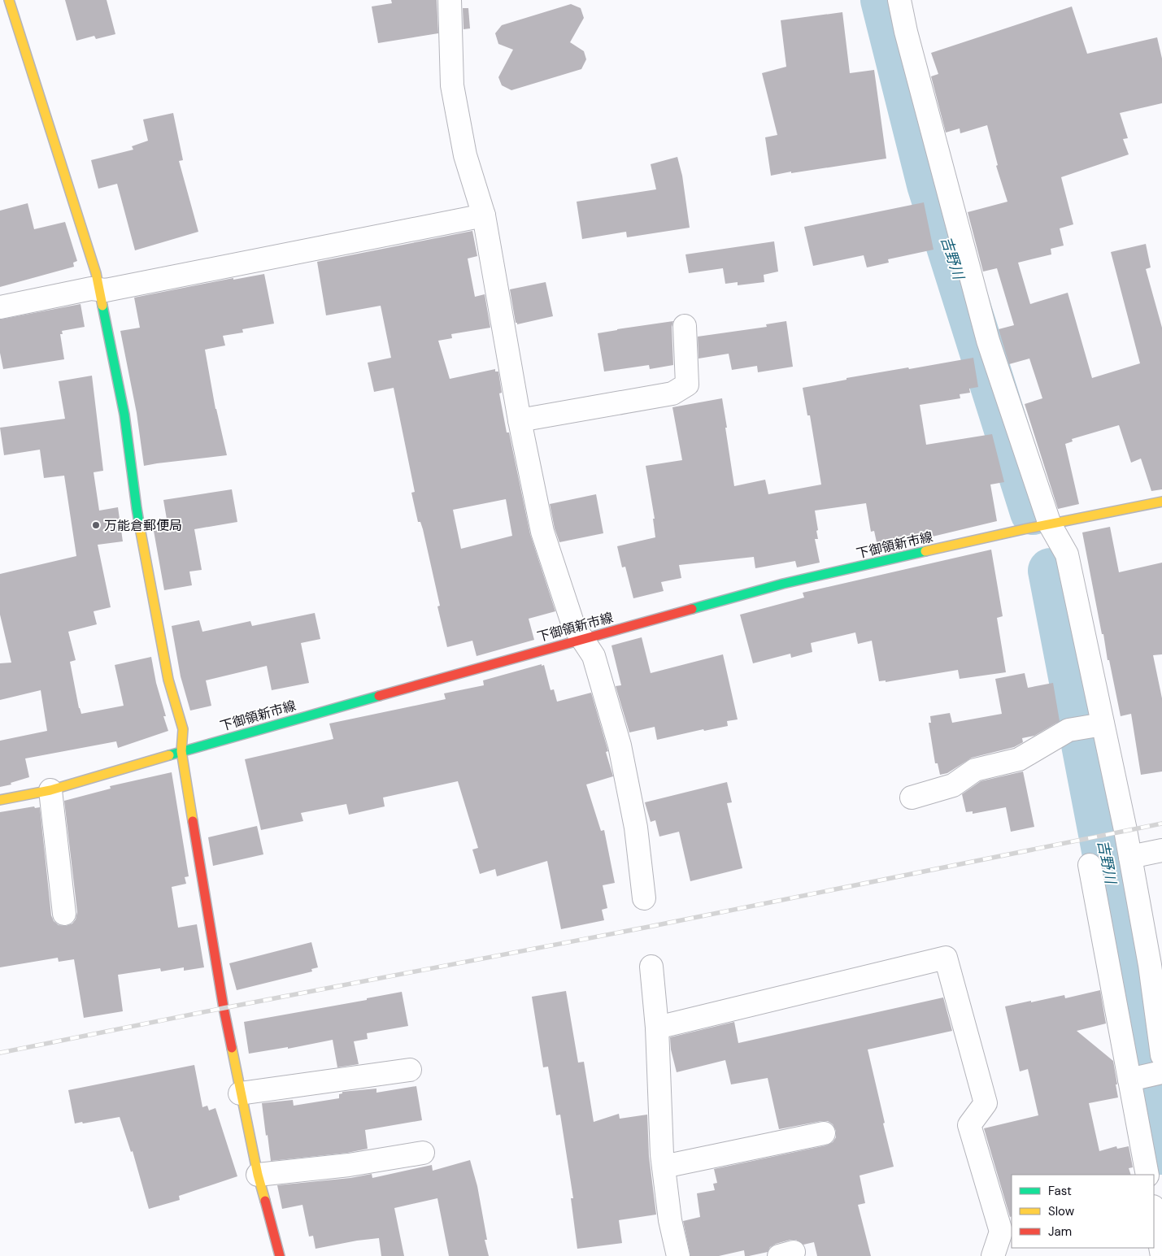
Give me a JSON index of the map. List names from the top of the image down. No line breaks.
{"streets":{"street":["下御領新市線"]},"water":["吉野川"],"places":["万能倉郵便局"],"legend":["Fast","Slow","Jam"]}
